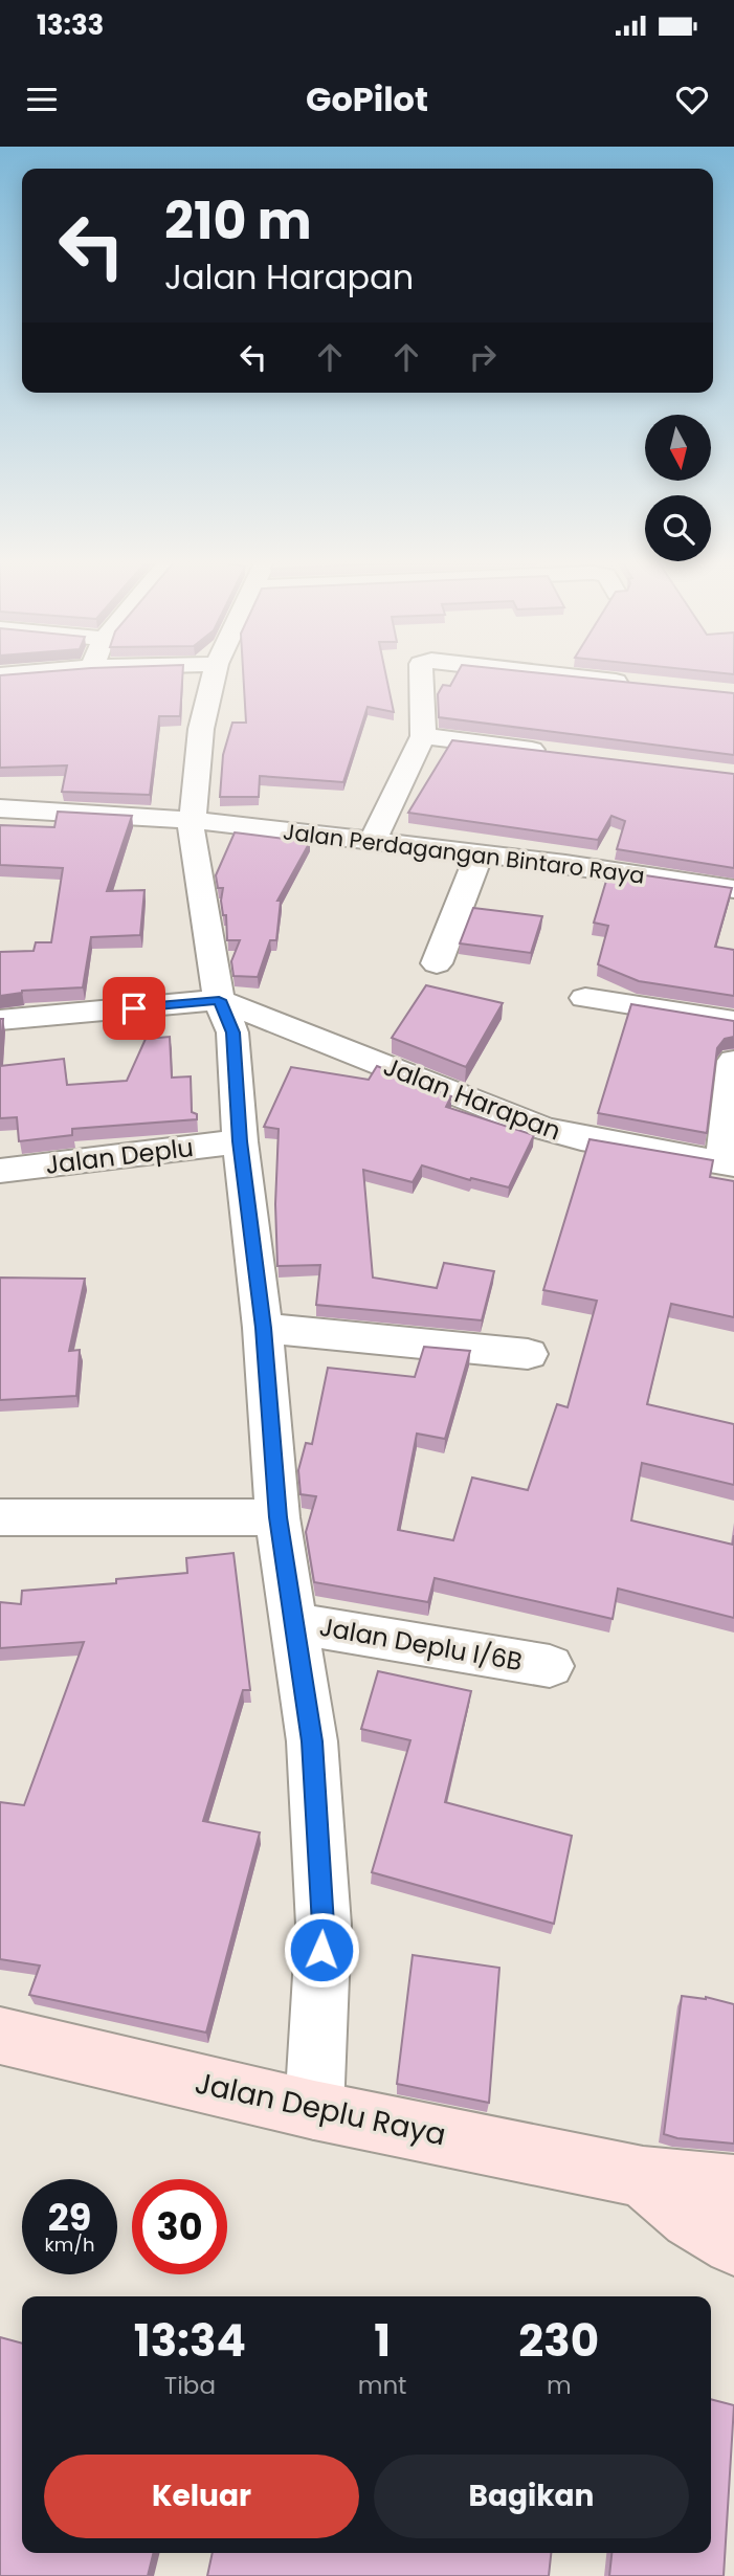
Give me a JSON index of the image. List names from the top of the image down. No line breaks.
{"streets":{"main road":["Jalan Deplu Raya"],"street":["Jalan Perdagangan Bintaro Raya","Jalan Harapan","Jalan Deplu","Jalan Deplu I/6B"]},"north":"bottom","page":{"status":"13:33","header":"GoPilot","turn":["210 m","Jalan Harapan"],"speed":"29 km/h","limit":"30","eta":["13:34","Tiba","1","mnt","230","m"],"buttons":["Keluar","Bagikan"]}}
